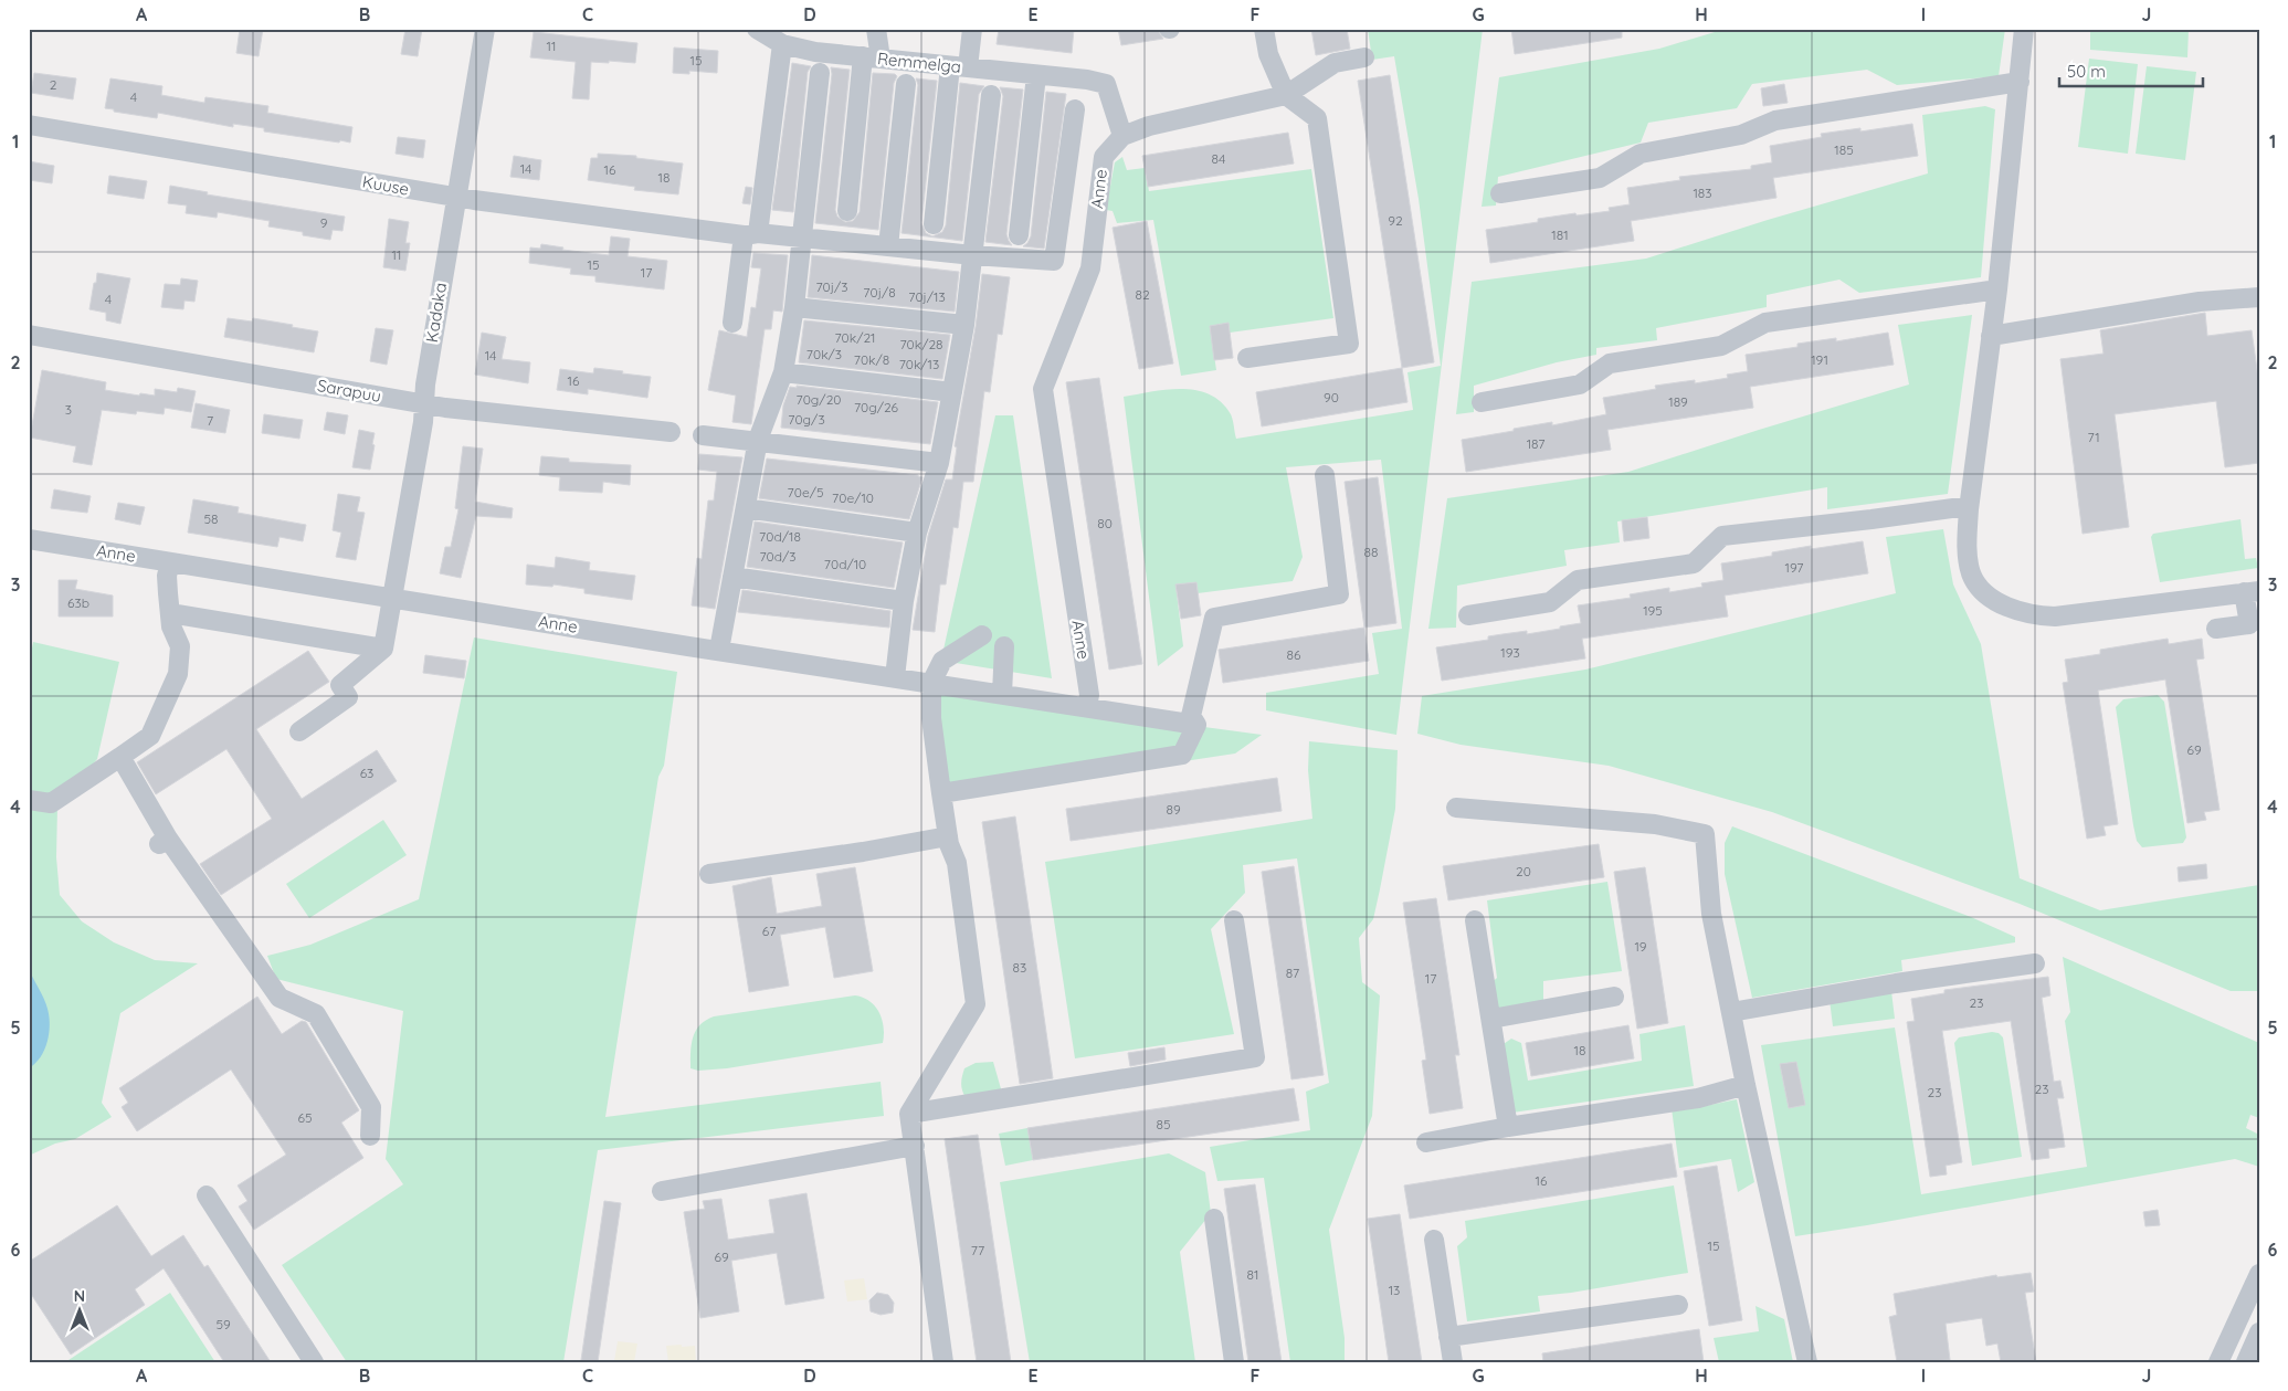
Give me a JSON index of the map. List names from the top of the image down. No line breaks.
{"streets":{"street":["Remmelga","Kuuse","Anne","Kadaka","Sarapuu"]},"crossings":[["Remmelga","Anne"],["Kuuse","Kadaka"],["Anne","Kadaka"],["Kadaka","Sarapuu"]],"house_numbers":["11","15","2","4","185","84","14","16","18","183","92","9","181","11","15","17","70j/3","70j/8","82","70j/13","4","70k/21","70k/28","70k/3","14","70k/8","191","70k/13","16","90","70g/20","189","70g/26","3","70g/3","7","71","187","70e/5","70e/10","58","80","70d/18","88","70d/3","70d/10","197","63b","195","193","86","69","63","89","20","67","19","83","87","17","23","18","23","23","65","85","16","15","77","69","81","13","59"],"scale_bar":"50 m","north":"top","grid":{"columns":["A","B","C","D","E","F","G","H","I","J"],"rows":["1","2","3","4","5","6"]}}
